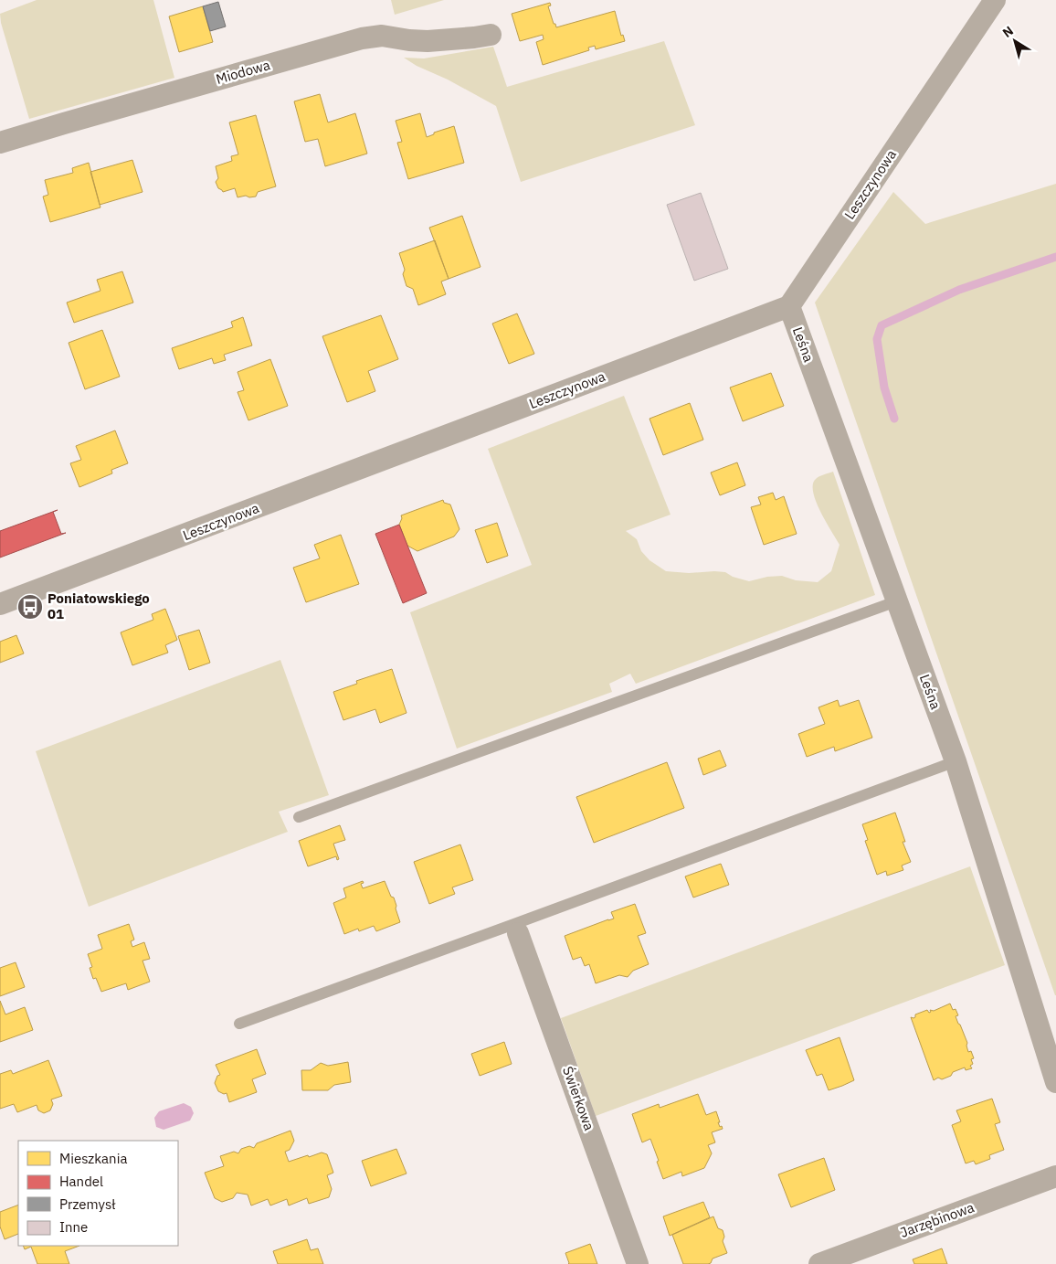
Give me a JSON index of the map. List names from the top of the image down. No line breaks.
{"streets":{"street":["Miodowa","Leszczynowa","Leśna","Świerkowa","Jarzębinowa"]},"crossings":[["Leszczynowa","Leśna"]],"places":{"bus stop":["Poniatowskiego 01"]},"legend":["Mieszkania","Handel","Przemysł","Inne"],"north":"top left"}
